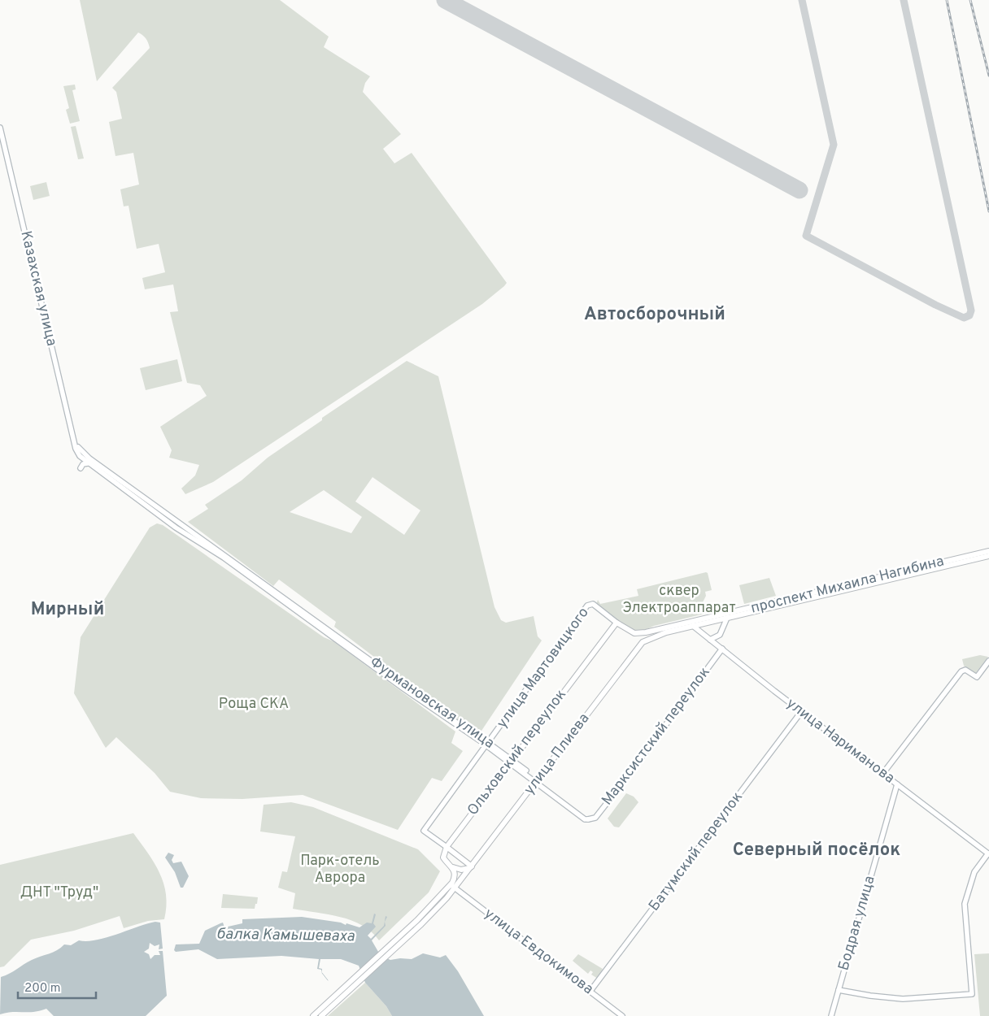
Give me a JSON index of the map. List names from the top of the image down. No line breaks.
{"streets":{"main road":["проспект Михаила Нагибина","Ольховский переулок","улица Плиева"],"street":["Казахская улица","улица Мартовицкого","Фурмановская улица","Марксистский переулок","улица Нариманова","Батумский переулок","Бодрая улица","улица Евдокимова"]},"crossings":[["проспект Михаила Нагибина","улица Мартовицкого"],["проспект Михаила Нагибина","улица Нариманова"],["проспект Михаила Нагибина","Ольховский переулок"],["проспект Михаила Нагибина","улица Плиева"],["улица Мартовицкого","Фурмановская улица"],["улица Мартовицкого","Ольховский переулок"],["Фурмановская улица","Марксистский переулок"],["Фурмановская улица","Ольховский переулок"],["Фурмановская улица","улица Плиева"],["Марксистский переулок","улица Нариманова"],["улица Нариманова","Батумский переулок"],["улица Нариманова","Бодрая улица"],["улица Плиева","улица Евдокимова"],["Батумский переулок","улица Евдокимова"]],"districts":["Автосборочный","Мирный","Северный посёлок"],"water":["балка Камышеваха"],"parks":["cквер Электроаппарат","Роща СКА","Парк-отель Аврора","ДНТ \"Труд\""],"scale_bar":"200 m"}
